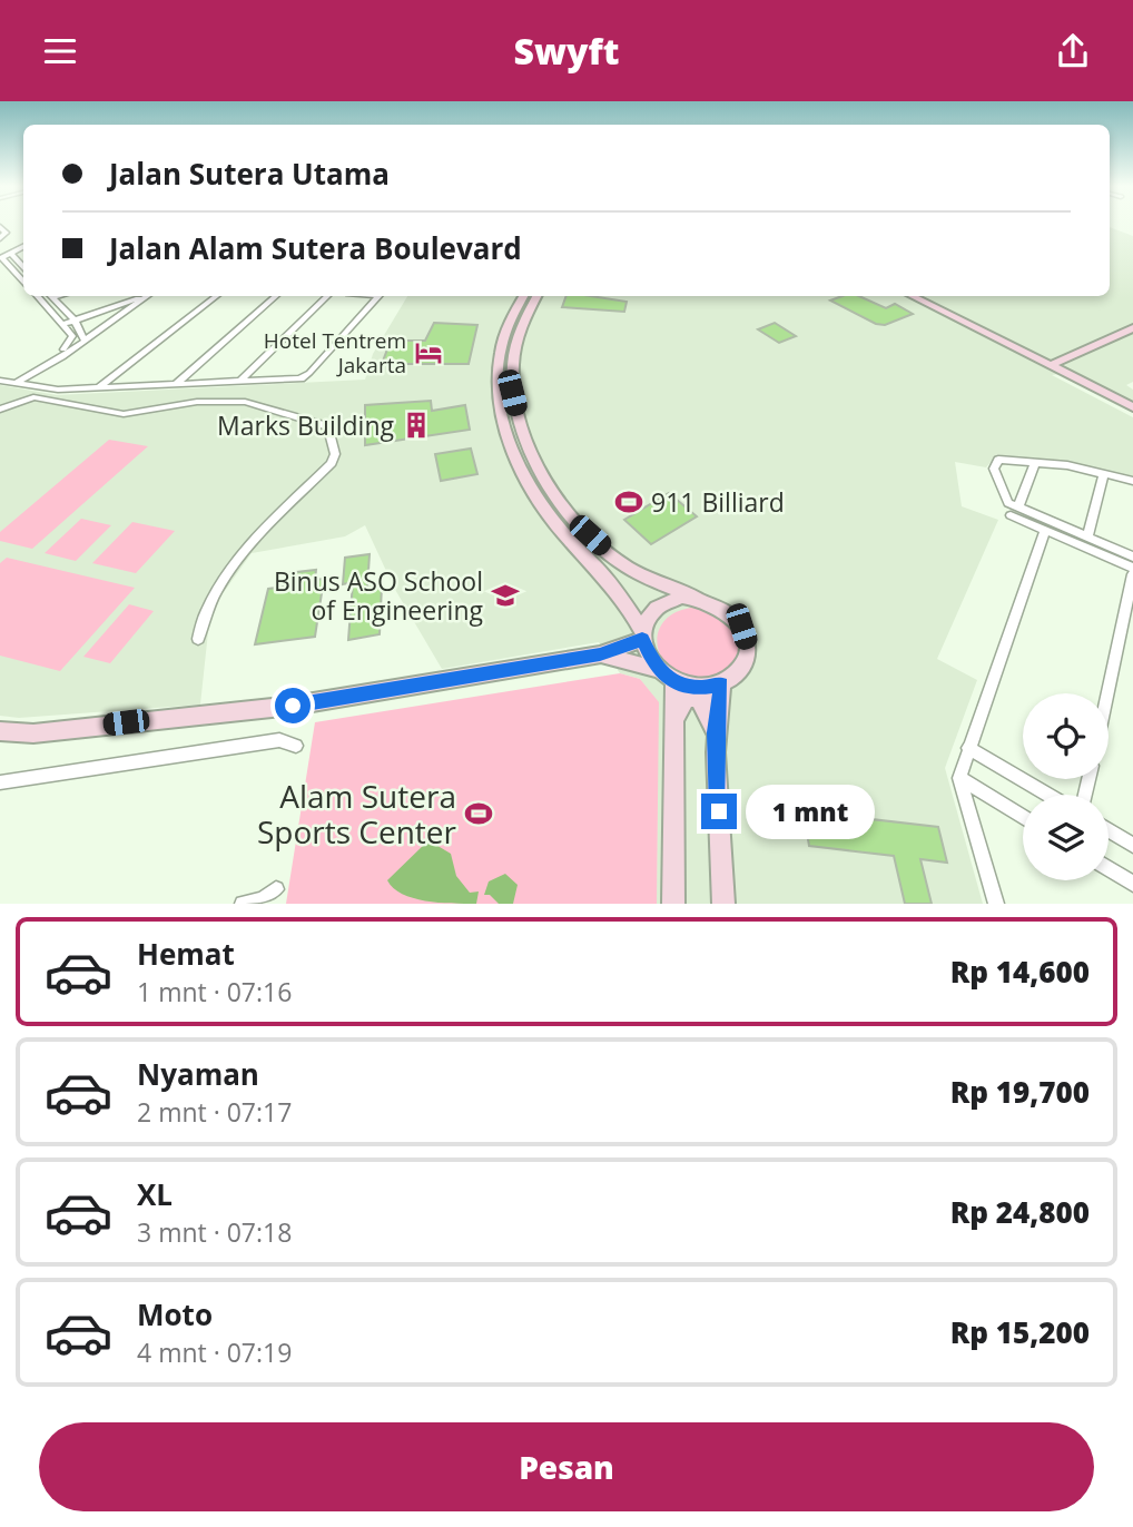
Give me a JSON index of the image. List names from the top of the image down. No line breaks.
{"places":{"hotel":["Hotel Tentrem Jakarta"],"building":["Marks Building"],"sports":["911 Billiard","Alam Sutera Sports Center"],"school or university":["Binus ASO School of Engineering"]},"page":{"header":"Swyft","banner":["Jalan Sutera Utama","Jalan Alam Sutera Boulevard"],"bubble":"1 mnt","list":[{"name":"Hemat","note":"1 mnt · 07:16","value":"Rp 14,600"},{"name":"Nyaman","note":"2 mnt · 07:17","value":"Rp 19,700"},{"name":"XL","note":"3 mnt · 07:18","value":"Rp 24,800"},{"name":"Moto","note":"4 mnt · 07:19","value":"Rp 15,200"}],"buttons":"Pesan"}}
